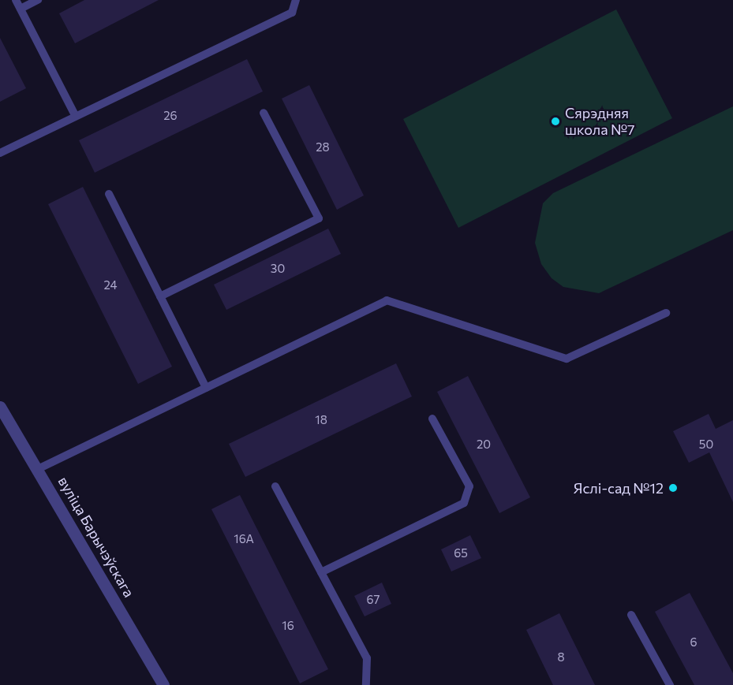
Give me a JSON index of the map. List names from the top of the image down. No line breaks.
{"streets":{"street":["вуліца Барычэўскага"]},"places":["Сярэдняя школа №7","Яслі-сад №12"],"house_numbers":["26","28","30","24","18","20","50","16А","65","67","16","6","8"]}
